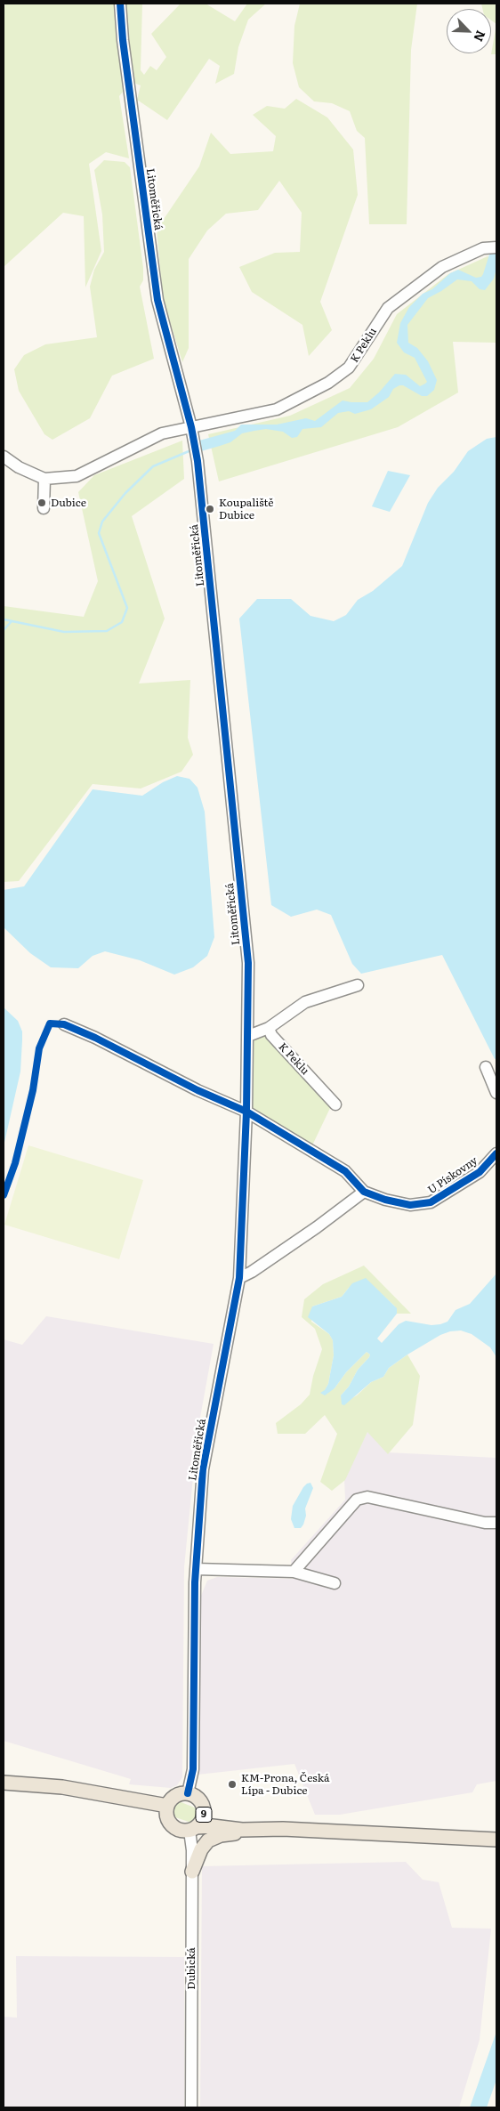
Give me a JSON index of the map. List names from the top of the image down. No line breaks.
{"streets":{"main road":["9"],"street":["Litoměřická","K Peklu","U Pískovny","Dubická"]},"crossings":[["Litoměřická","K Peklu"],["Litoměřická","9"],["Litoměřická","Dubická"],["9","Dubická"]],"places":["Dubice","Koupaliště Dubice","KM-Prona, Česká Lípa - Dubice"],"north":"bottom right"}
